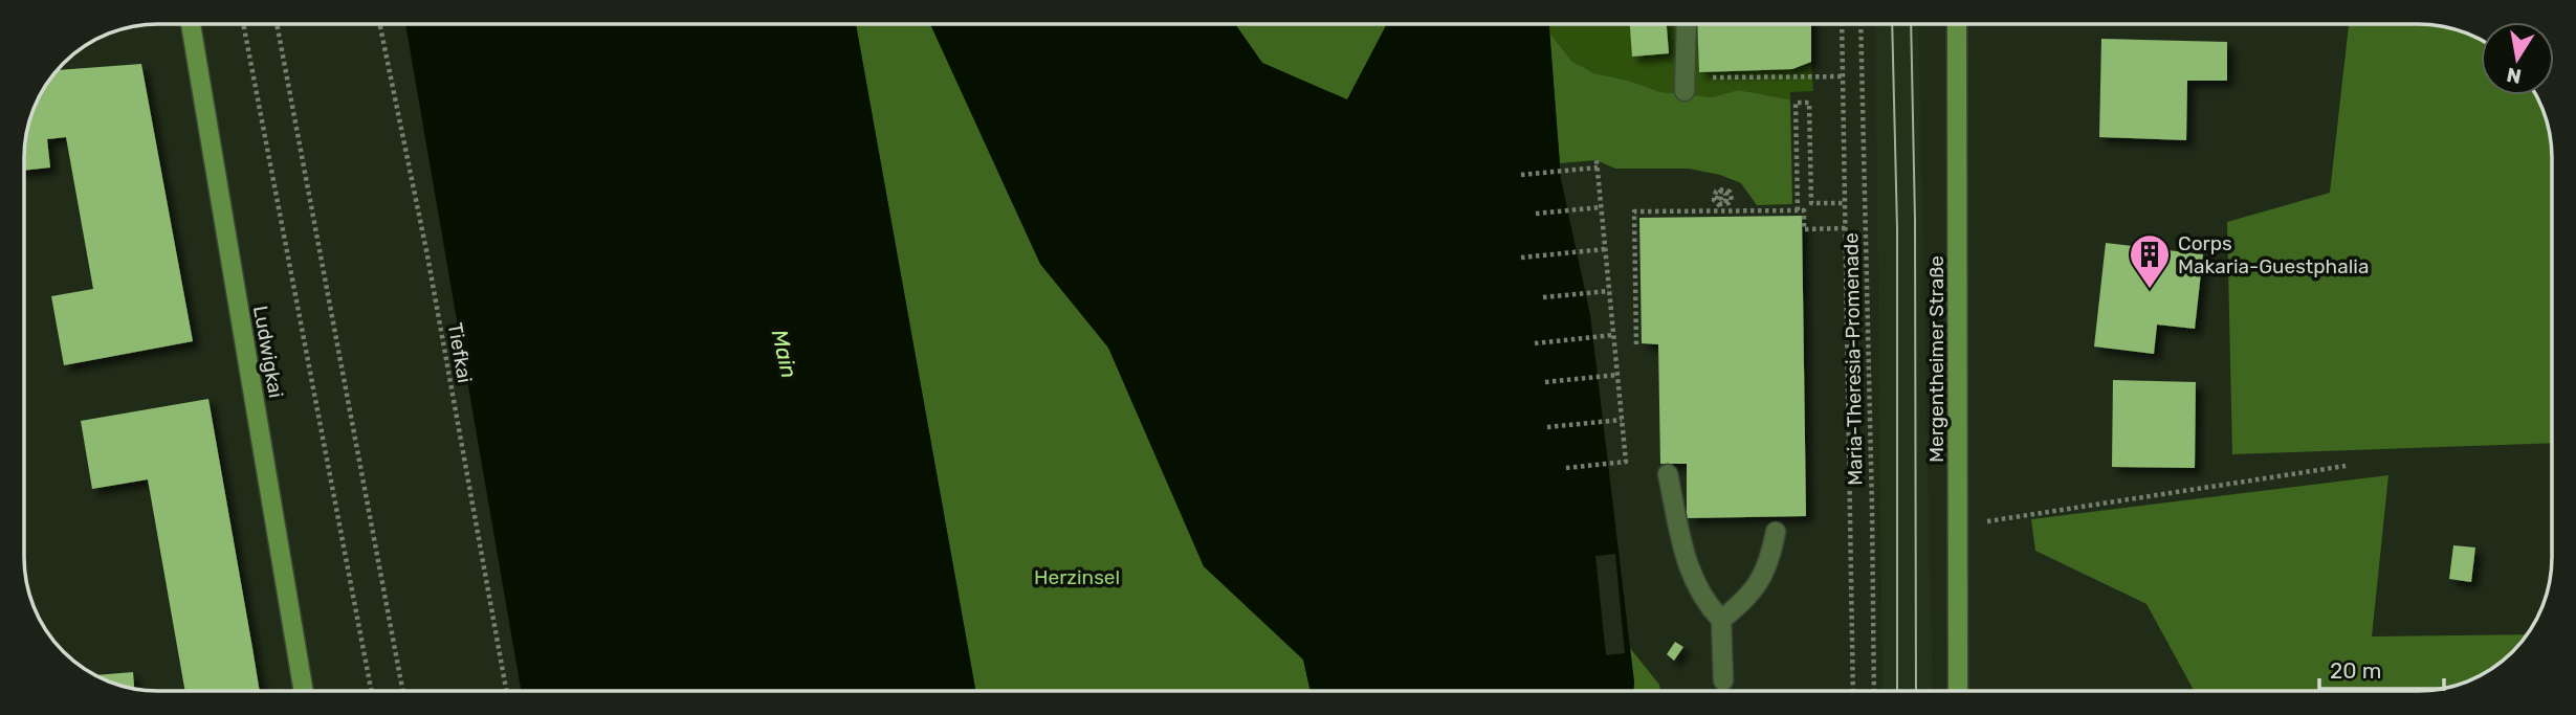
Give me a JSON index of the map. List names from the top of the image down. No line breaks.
{"streets":{"main road":["Ludwigkai","Mergentheimer Straße"],"path":["Tiefkai","Maria-Theresia-Promenade"]},"water":["Main"],"parks":["Herzinsel"],"places":{"building":["Corps Makaria-Guestphalia"]},"scale_bar":"20 m","north":"bottom"}
